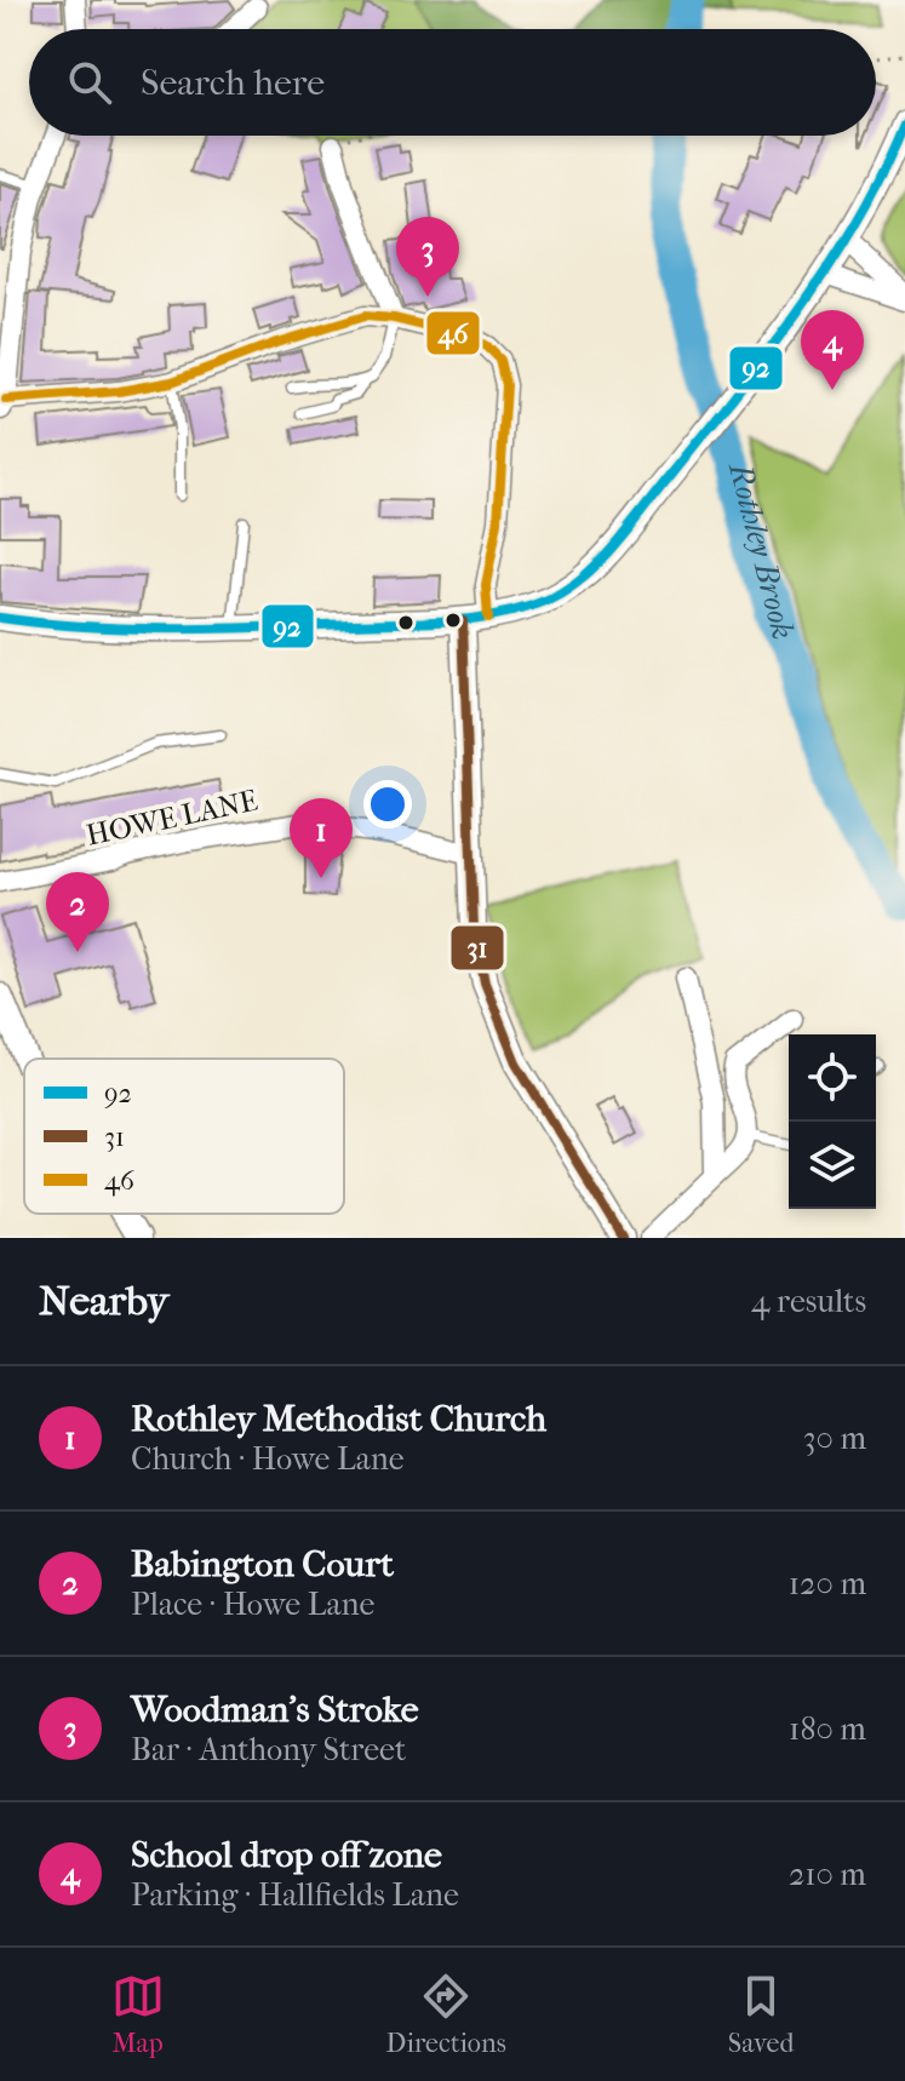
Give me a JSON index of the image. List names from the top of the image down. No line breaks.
{"streets":{"street":["HOWE LANE"]},"water":["Rothley Brook"],"lines":["transit line 92","transit line 46","transit line 31"],"legend":["92","31","46"],"page":{"search":"Search here","pins":["3","4","1","2"],"heading":["Nearby","4 results"],"list":[{"mark":"1","name":"Rothley Methodist Church","note":"Church · Howe Lane","value":"30 m"},{"mark":"2","name":"Babington Court","note":"Place · Howe Lane","value":"120 m"},{"mark":"3","name":"Woodman's Stroke","note":"Bar · Anthony Street","value":"180 m"},{"mark":"4","name":"School drop off zone","note":"Parking · Hallfields Lane","value":"210 m"}],"nav":["Map","Directions","Saved"]}}
